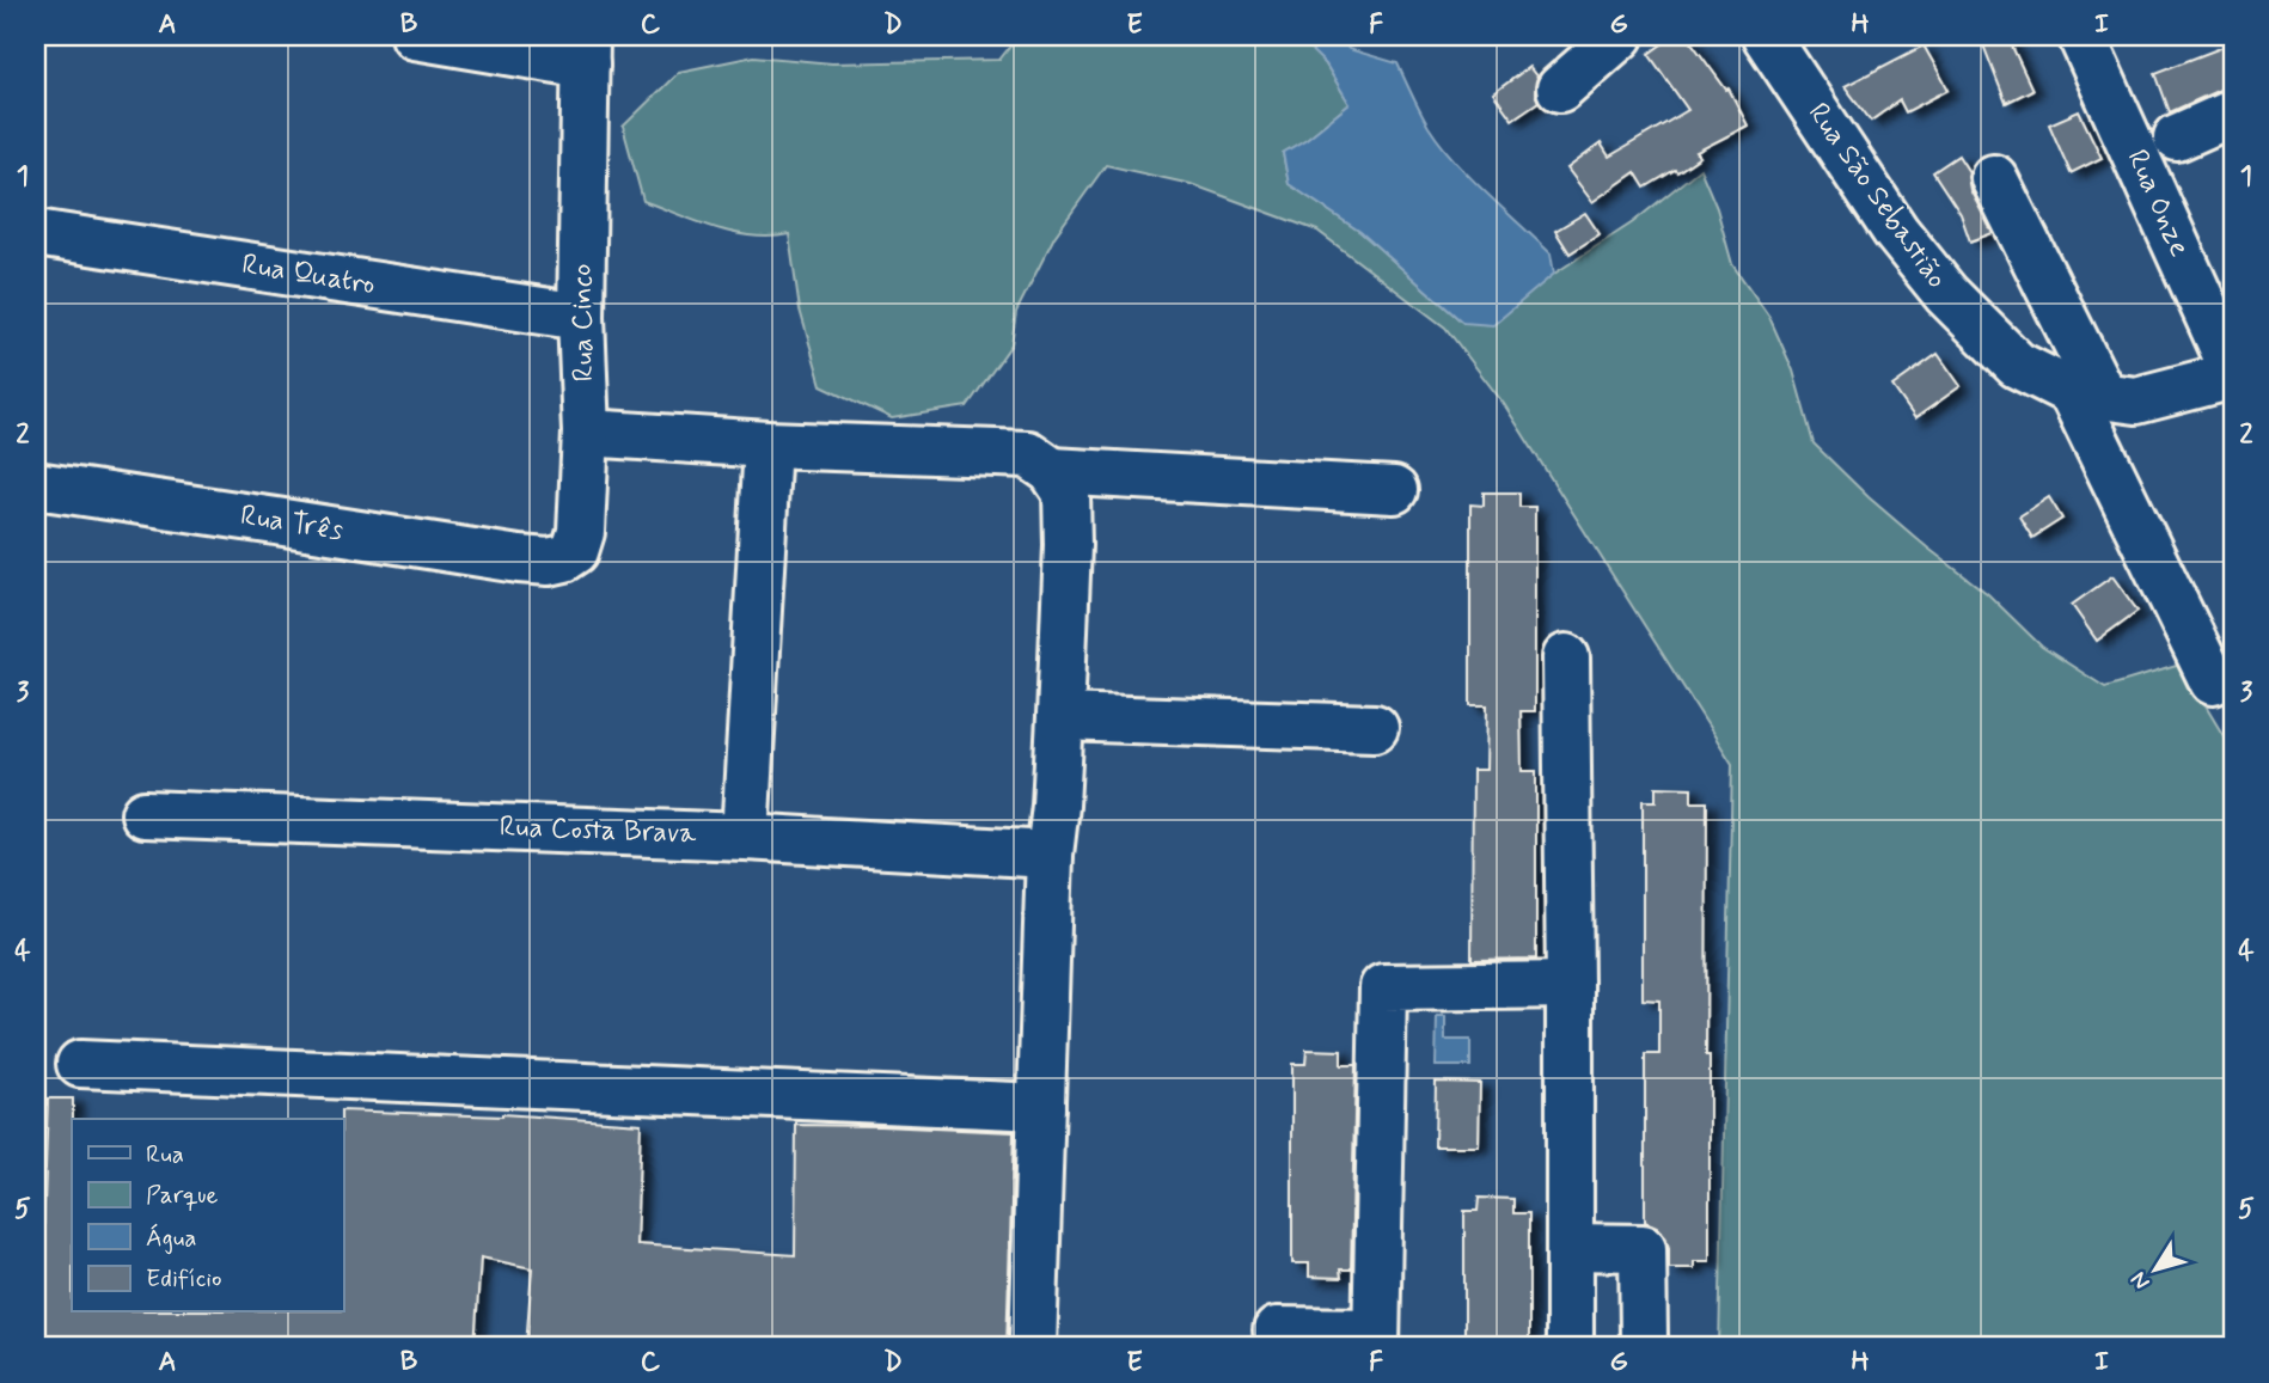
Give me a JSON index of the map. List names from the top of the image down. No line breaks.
{"streets":{"street":["Rua São Sebastião","Rua Onze","Rua Quatro","Rua Cinco","Rua Três","Rua Costa Brava"]},"crossings":[["Rua São Sebastião","Rua Onze"],["Rua Quatro","Rua Cinco"],["Rua Cinco","Rua Três"]],"legend":["Rua","Parque","Água","Edifício"],"north":"bottom left","grid":{"columns":["A","B","C","D","E","F","G","H","I"],"rows":["1","2","3","4","5"]}}
